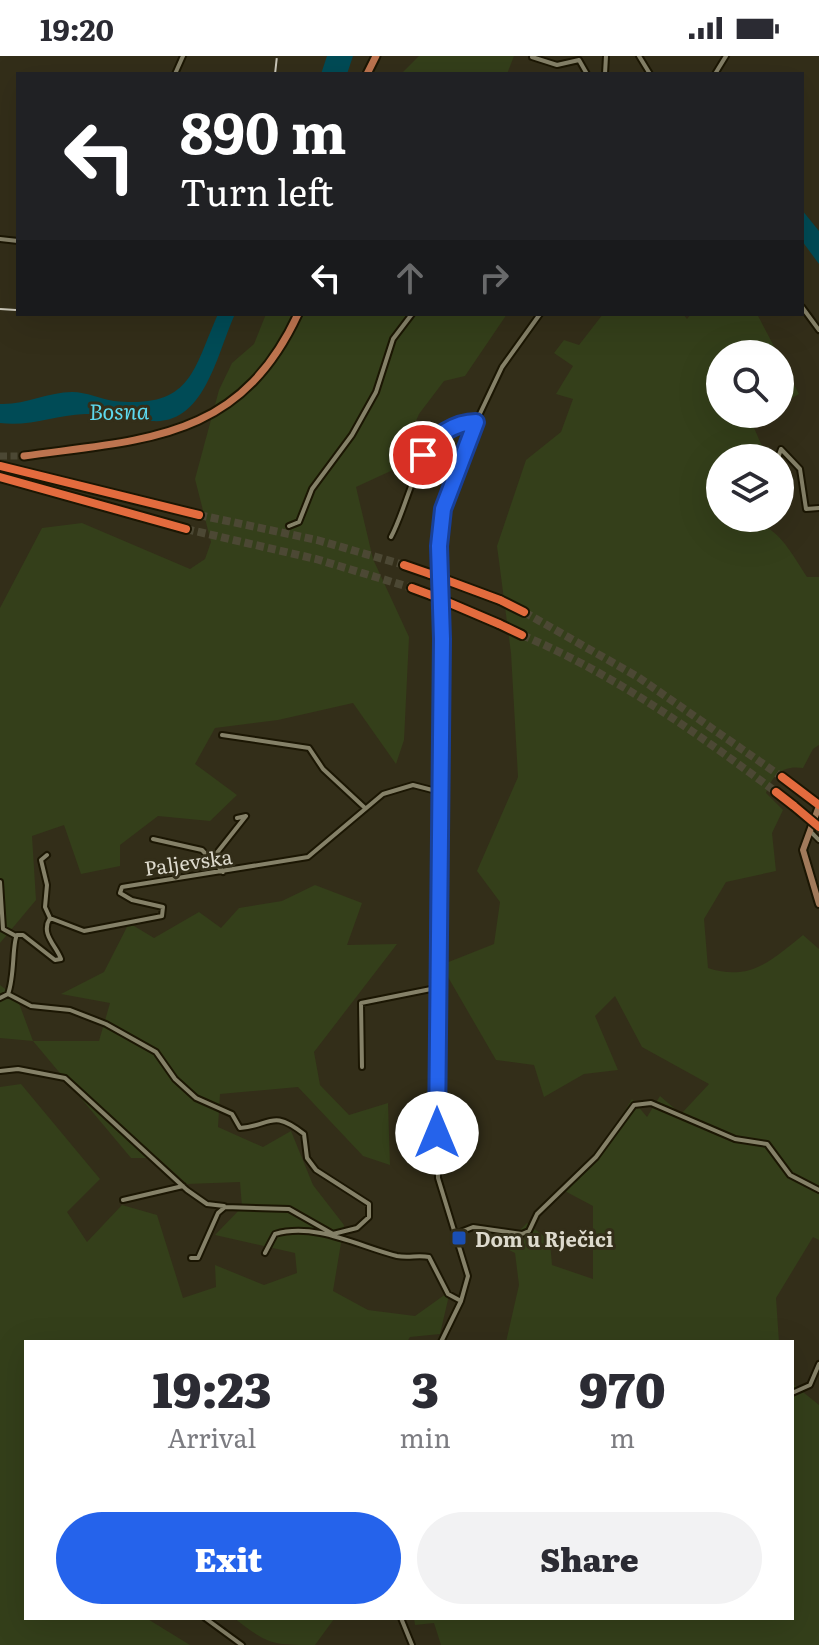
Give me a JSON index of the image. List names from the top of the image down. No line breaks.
{"streets":{"street":["Paljevska"]},"water":["Bosna"],"places":{"transit":["Dom u Rječici"]},"page":{"status":"19:20","turn":["890 m","Turn left"],"eta":["19:23","Arrival","3","min","970","m"],"buttons":["Exit","Share"]}}
